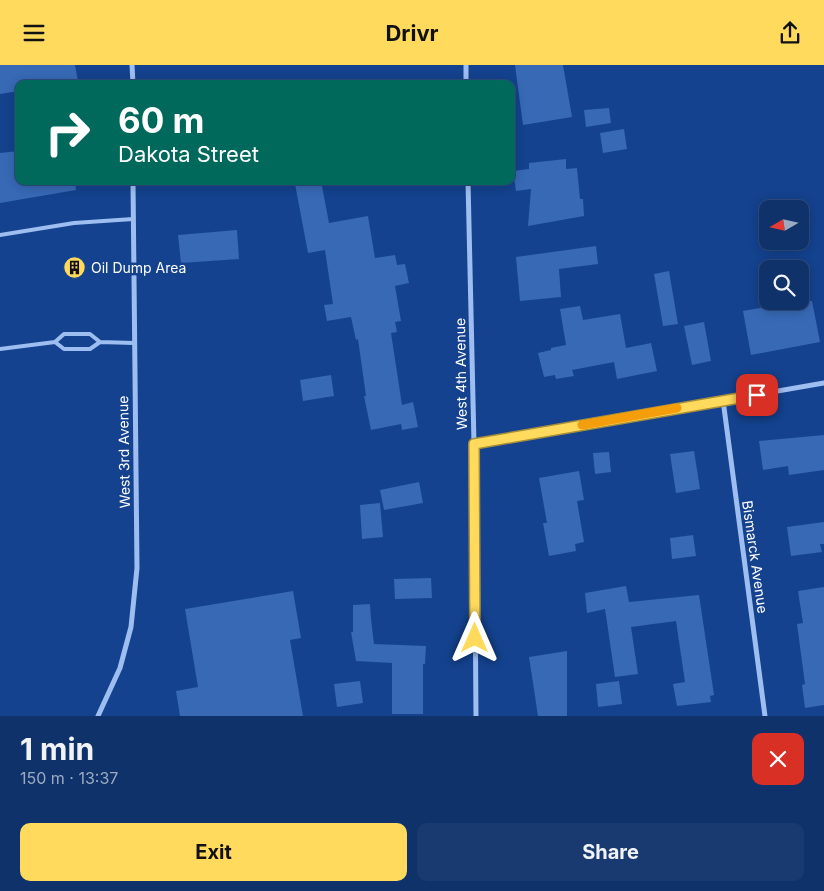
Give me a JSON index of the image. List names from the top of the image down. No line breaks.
{"streets":{"street":["West 4th Avenue","West 3rd Avenue","Bismarck Avenue"]},"places":{"building":["Oil Dump Area"]},"north":"left","page":{"header":"Drivr","turn":["60 m","Dakota Street"],"heading":["1 min","150 m · 13:37"],"buttons":["Exit","Share"]}}
